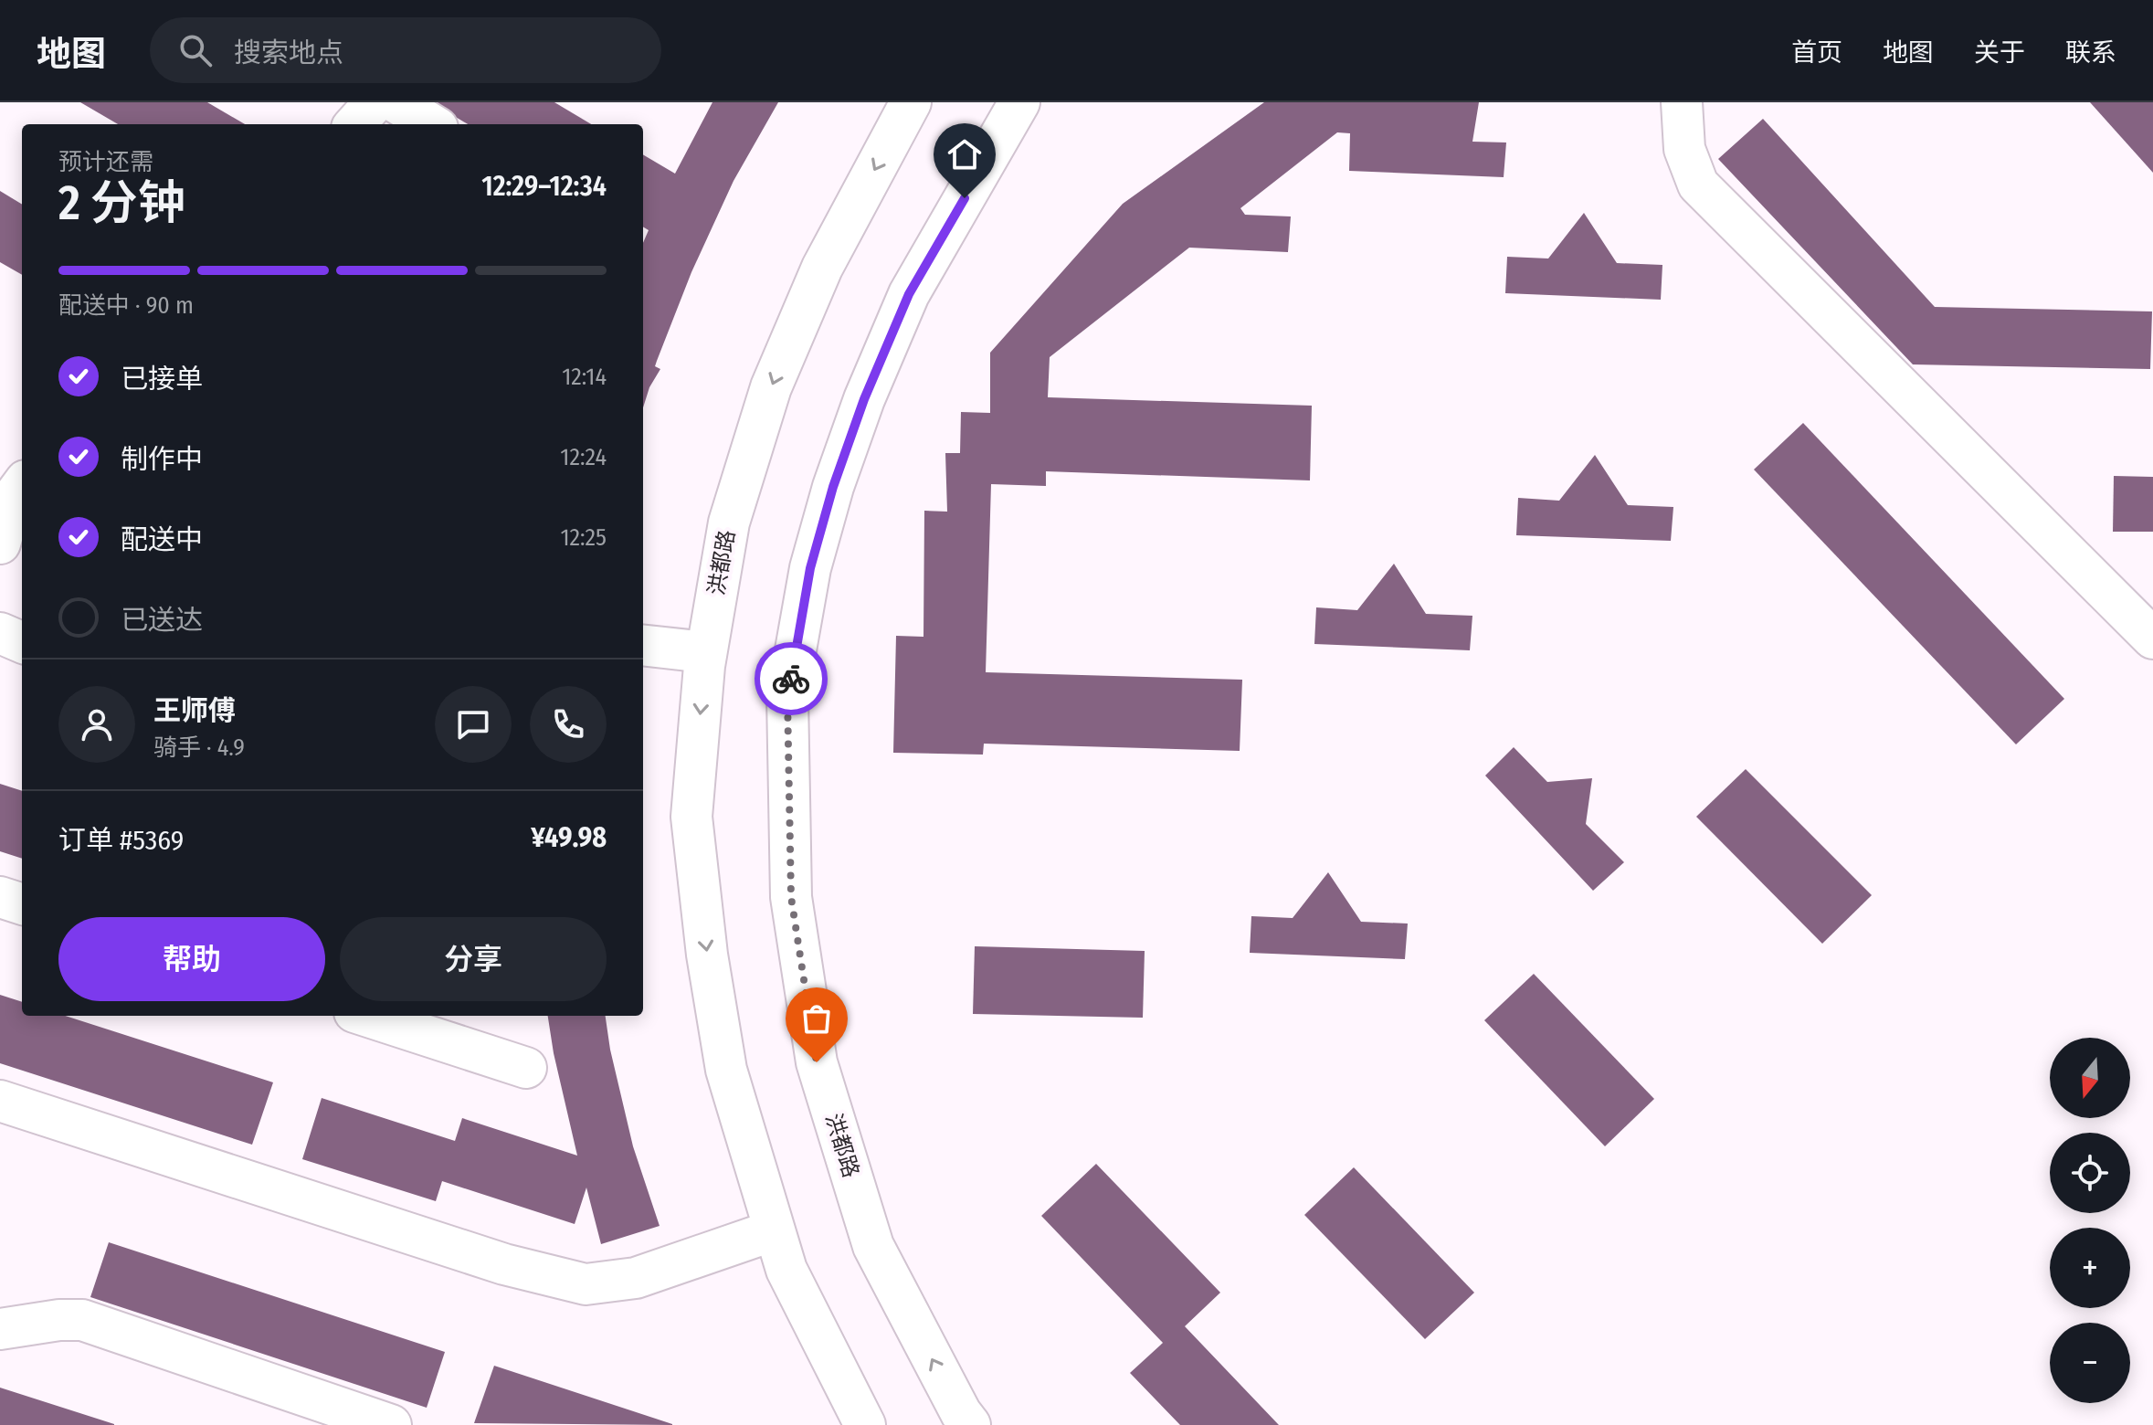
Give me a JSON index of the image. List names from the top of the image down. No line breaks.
{"streets":{"main road":["洪都路"]},"north":"bottom","page":{"header":"地图","search":"搜索地点","nav":["首页","地图","关于","联系"],"heading":["2 分钟","预计还需","12:29–12:34"],"panel":["王师傅","骑手 · 4.9","订单 #5369","¥49.98"],"bar":"配送中 · 90 m","list":[["已接单","12:14"],["制作中","12:24"],["配送中","12:25"],"已送达"],"buttons":["帮助","分享"],"map_buttons":["+","−"]}}
